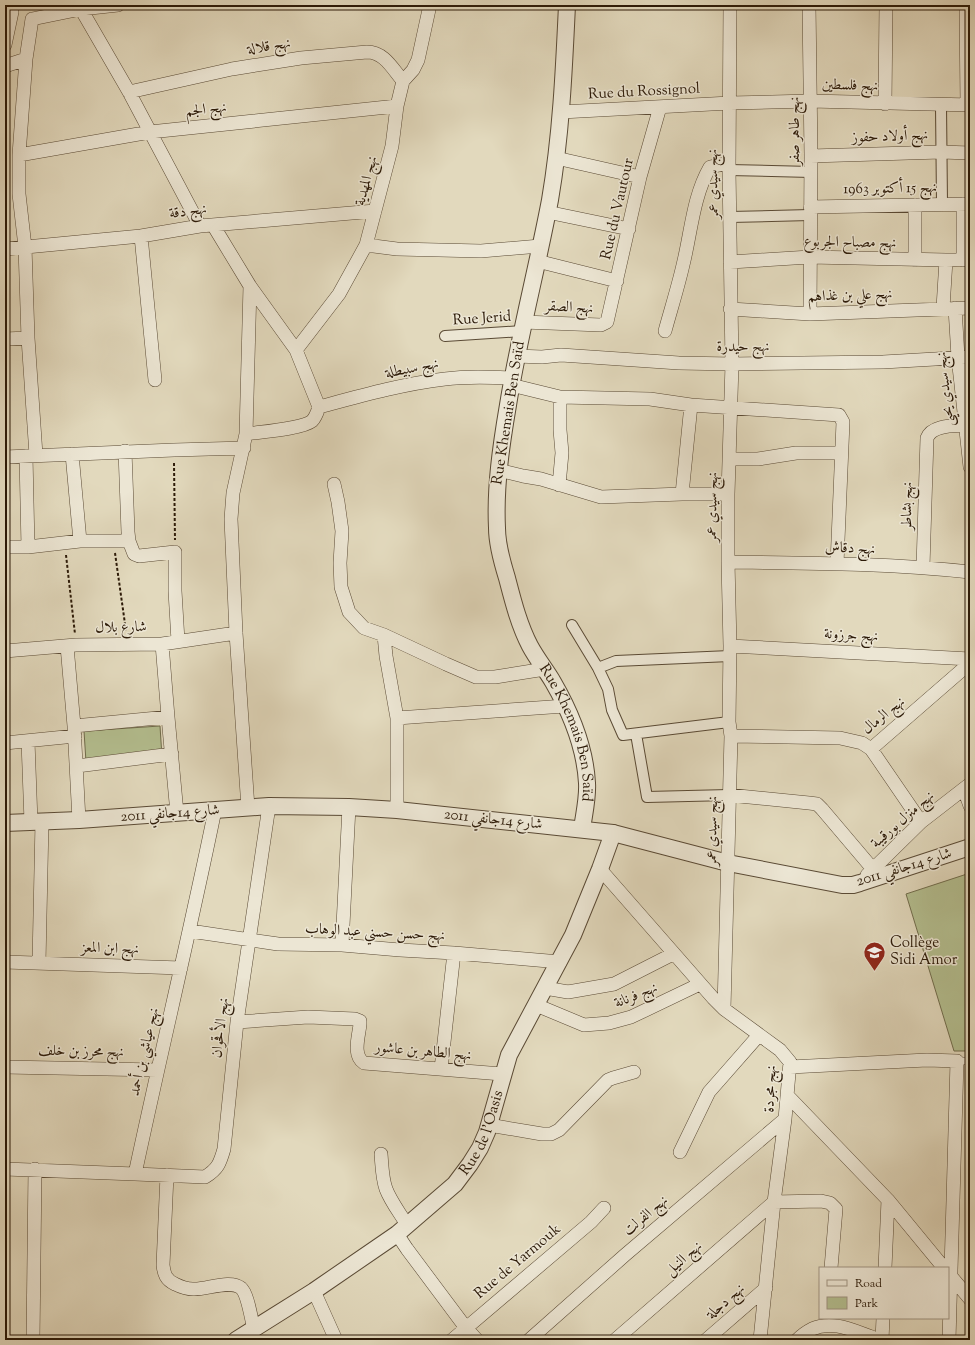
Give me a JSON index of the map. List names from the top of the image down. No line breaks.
{"streets":{"street":["نهج قلالة","نهج فلسطين","Rue du Rossignol","نهج الجم","نهج طاهر صفر","نهج أولاد حفوز","نهج المهدية","نهج سيدي عمر","نهج 15 أكتوبر 1963","Rue du Vautour","نهج دقة","نهج مصباح الجربوع","نهج علي بن غذاهم","نهج الصقر","Rue Jerid","نهج حيدرة","نهج سبيطلة","نهج سيدي يحيى","Rue Khemais Ben Saïd","نهج بشاطر","نهج دقاش","شارع بلال","نهج جرزونة","نهج الرمال","شارع 14جانفي 2011","نهج منزل بورقيبة","نهج حسن حسني عبد الوهاب","نهج ابن المعز","نهج فرنانة","نهج الأقحوان","نهج محرز بن خلف","نهج عياشي بن أحمد","نهج الطاهر بن عاشور","نهج مجردة","Rue de l'Oasis","نهج الفرلت","نهج النيل","Rue de Yarmouk","نهج دجلة"]},"crossings":[["نهج قلالة","نهج المهدية"],["نهج فلسطين","Rue du Rossignol"],["نهج فلسطين","نهج طاهر صفر"],["نهج فلسطين","نهج سيدي عمر"],["Rue du Rossignol","نهج سيدي عمر"],["Rue du Rossignol","Rue du Vautour"],["Rue du Rossignol","Rue Khemais Ben Saïd"],["نهج الجم","نهج المهدية"],["نهج طاهر صفر","نهج أولاد حفوز"],["نهج طاهر صفر","نهج 15 أكتوبر 1963"],["نهج طاهر صفر","نهج مصباح الجربوع"],["نهج طاهر صفر","نهج علي بن غذاهم"],["نهج المهدية","نهج دقة"],["نهج سيدي عمر","نهج مصباح الجربوع"],["نهج سيدي عمر","نهج علي بن غذاهم"],["نهج سيدي عمر","نهج حيدرة"],["نهج سيدي عمر","نهج سبيطلة"],["نهج سيدي عمر","نهج دقاش"],["نهج سيدي عمر","نهج جرزونة"],["نهج سيدي عمر","نهج الرمال"],["نهج سيدي عمر","شارع 14جانفي 2011"],["نهج سيدي عمر","نهج مجردة"],["Rue du Vautour","نهج الصقر"],["نهج مصباح الجربوع","نهج سيدي يحيى"],["نهج علي بن غذاهم","نهج سيدي يحيى"],["نهج الصقر","Rue Jerid"],["نهج الصقر","Rue Khemais Ben Saïd"],["Rue Jerid","Rue Khemais Ben Saïd"],["نهج حيدرة","نهج سيدي يحيى"],["نهج حيدرة","Rue Khemais Ben Saïd"],["نهج سبيطلة","Rue Khemais Ben Saïd"],["نهج سيدي يحيى","نهج بشاطر"],["Rue Khemais Ben Saïd","شارع 14جانفي 2011"],["نهج بشاطر","نهج دقاش"],["شارع 14جانفي 2011","نهج منزل بورقيبة"],["شارع 14جانفي 2011","نهج الأقحوان"],["شارع 14جانفي 2011","نهج عياشي بن أحمد"],["شارع 14جانفي 2011","Rue de l'Oasis"],["نهج حسن حسني عبد الوهاب","نهج الأقحوان"],["نهج حسن حسني عبد الوهاب","نهج عياشي بن أحمد"],["نهج حسن حسني عبد الوهاب","Rue de l'Oasis"],["نهج ابن المعز","نهج عياشي بن أحمد"],["نهج فرنانة","نهج مجردة"],["نهج فرنانة","Rue de l'Oasis"],["نهج الأقحوان","نهج عياشي بن أحمد"],["نهج الأقحوان","نهج الطاهر بن عاشور"],["نهج محرز بن خلف","نهج عياشي بن أحمد"],["نهج الطاهر بن عاشور","Rue de l'Oasis"],["نهج مجردة","Rue de l'Oasis"],["نهج مجردة","نهج الفرلت"],["نهج مجردة","نهج النيل"],["نهج مجردة","نهج دجلة"]],"places":{"school or university":["Collège Sidi Amor"]},"legend":["Road","Park"]}
